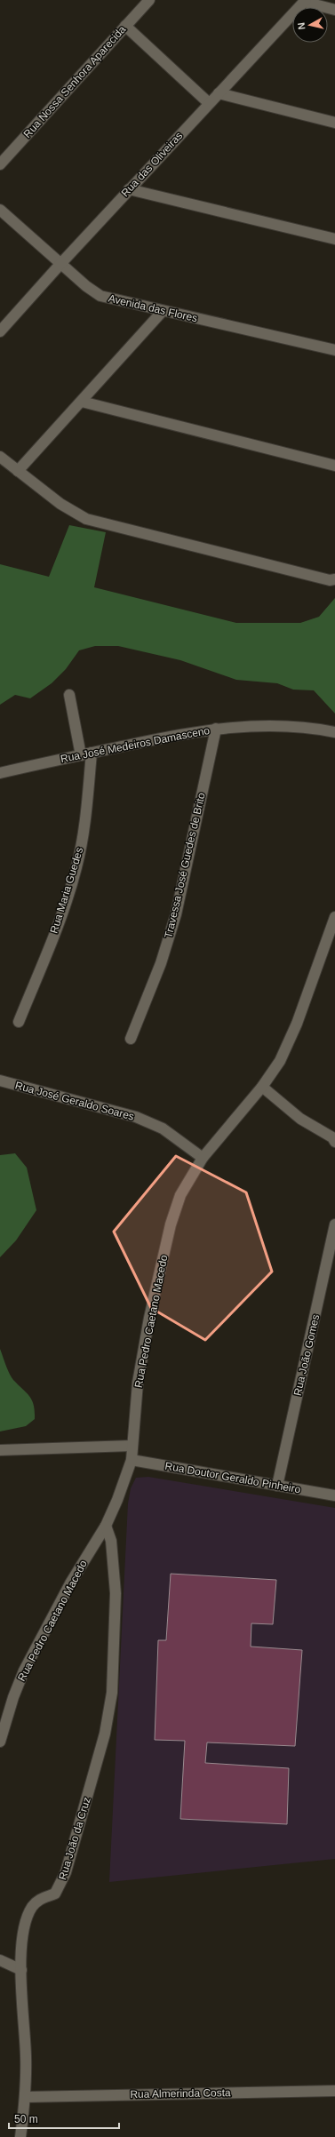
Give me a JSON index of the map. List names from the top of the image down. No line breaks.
{"streets":{"street":["Rua Nossa Senhora Aparecida","Rua das Oliveiras","Avenida das Flores","Rua José Medeiros Damasceno","Travessa José Guedes de Brito","Rua Maria Guedes","Rua José Geraldo Soares","Rua Pedro Caetano Macedo","Rua João Gomes","Rua Doutor Geraldo Pinheiro","Rua João da Cruz","Rua Almerinda Costa"]},"crossings":[["Rua das Oliveiras","Avenida das Flores"],["Rua José Medeiros Damasceno","Travessa José Guedes de Brito"],["Rua José Medeiros Damasceno","Rua Maria Guedes"],["Rua José Geraldo Soares","Rua Pedro Caetano Macedo"],["Rua Pedro Caetano Macedo","Rua Doutor Geraldo Pinheiro"],["Rua Pedro Caetano Macedo","Rua João da Cruz"],["Rua João Gomes","Rua Doutor Geraldo Pinheiro"],["Rua João da Cruz","Rua Almerinda Costa"]],"scale_bar":"50 m","north":"left"}
